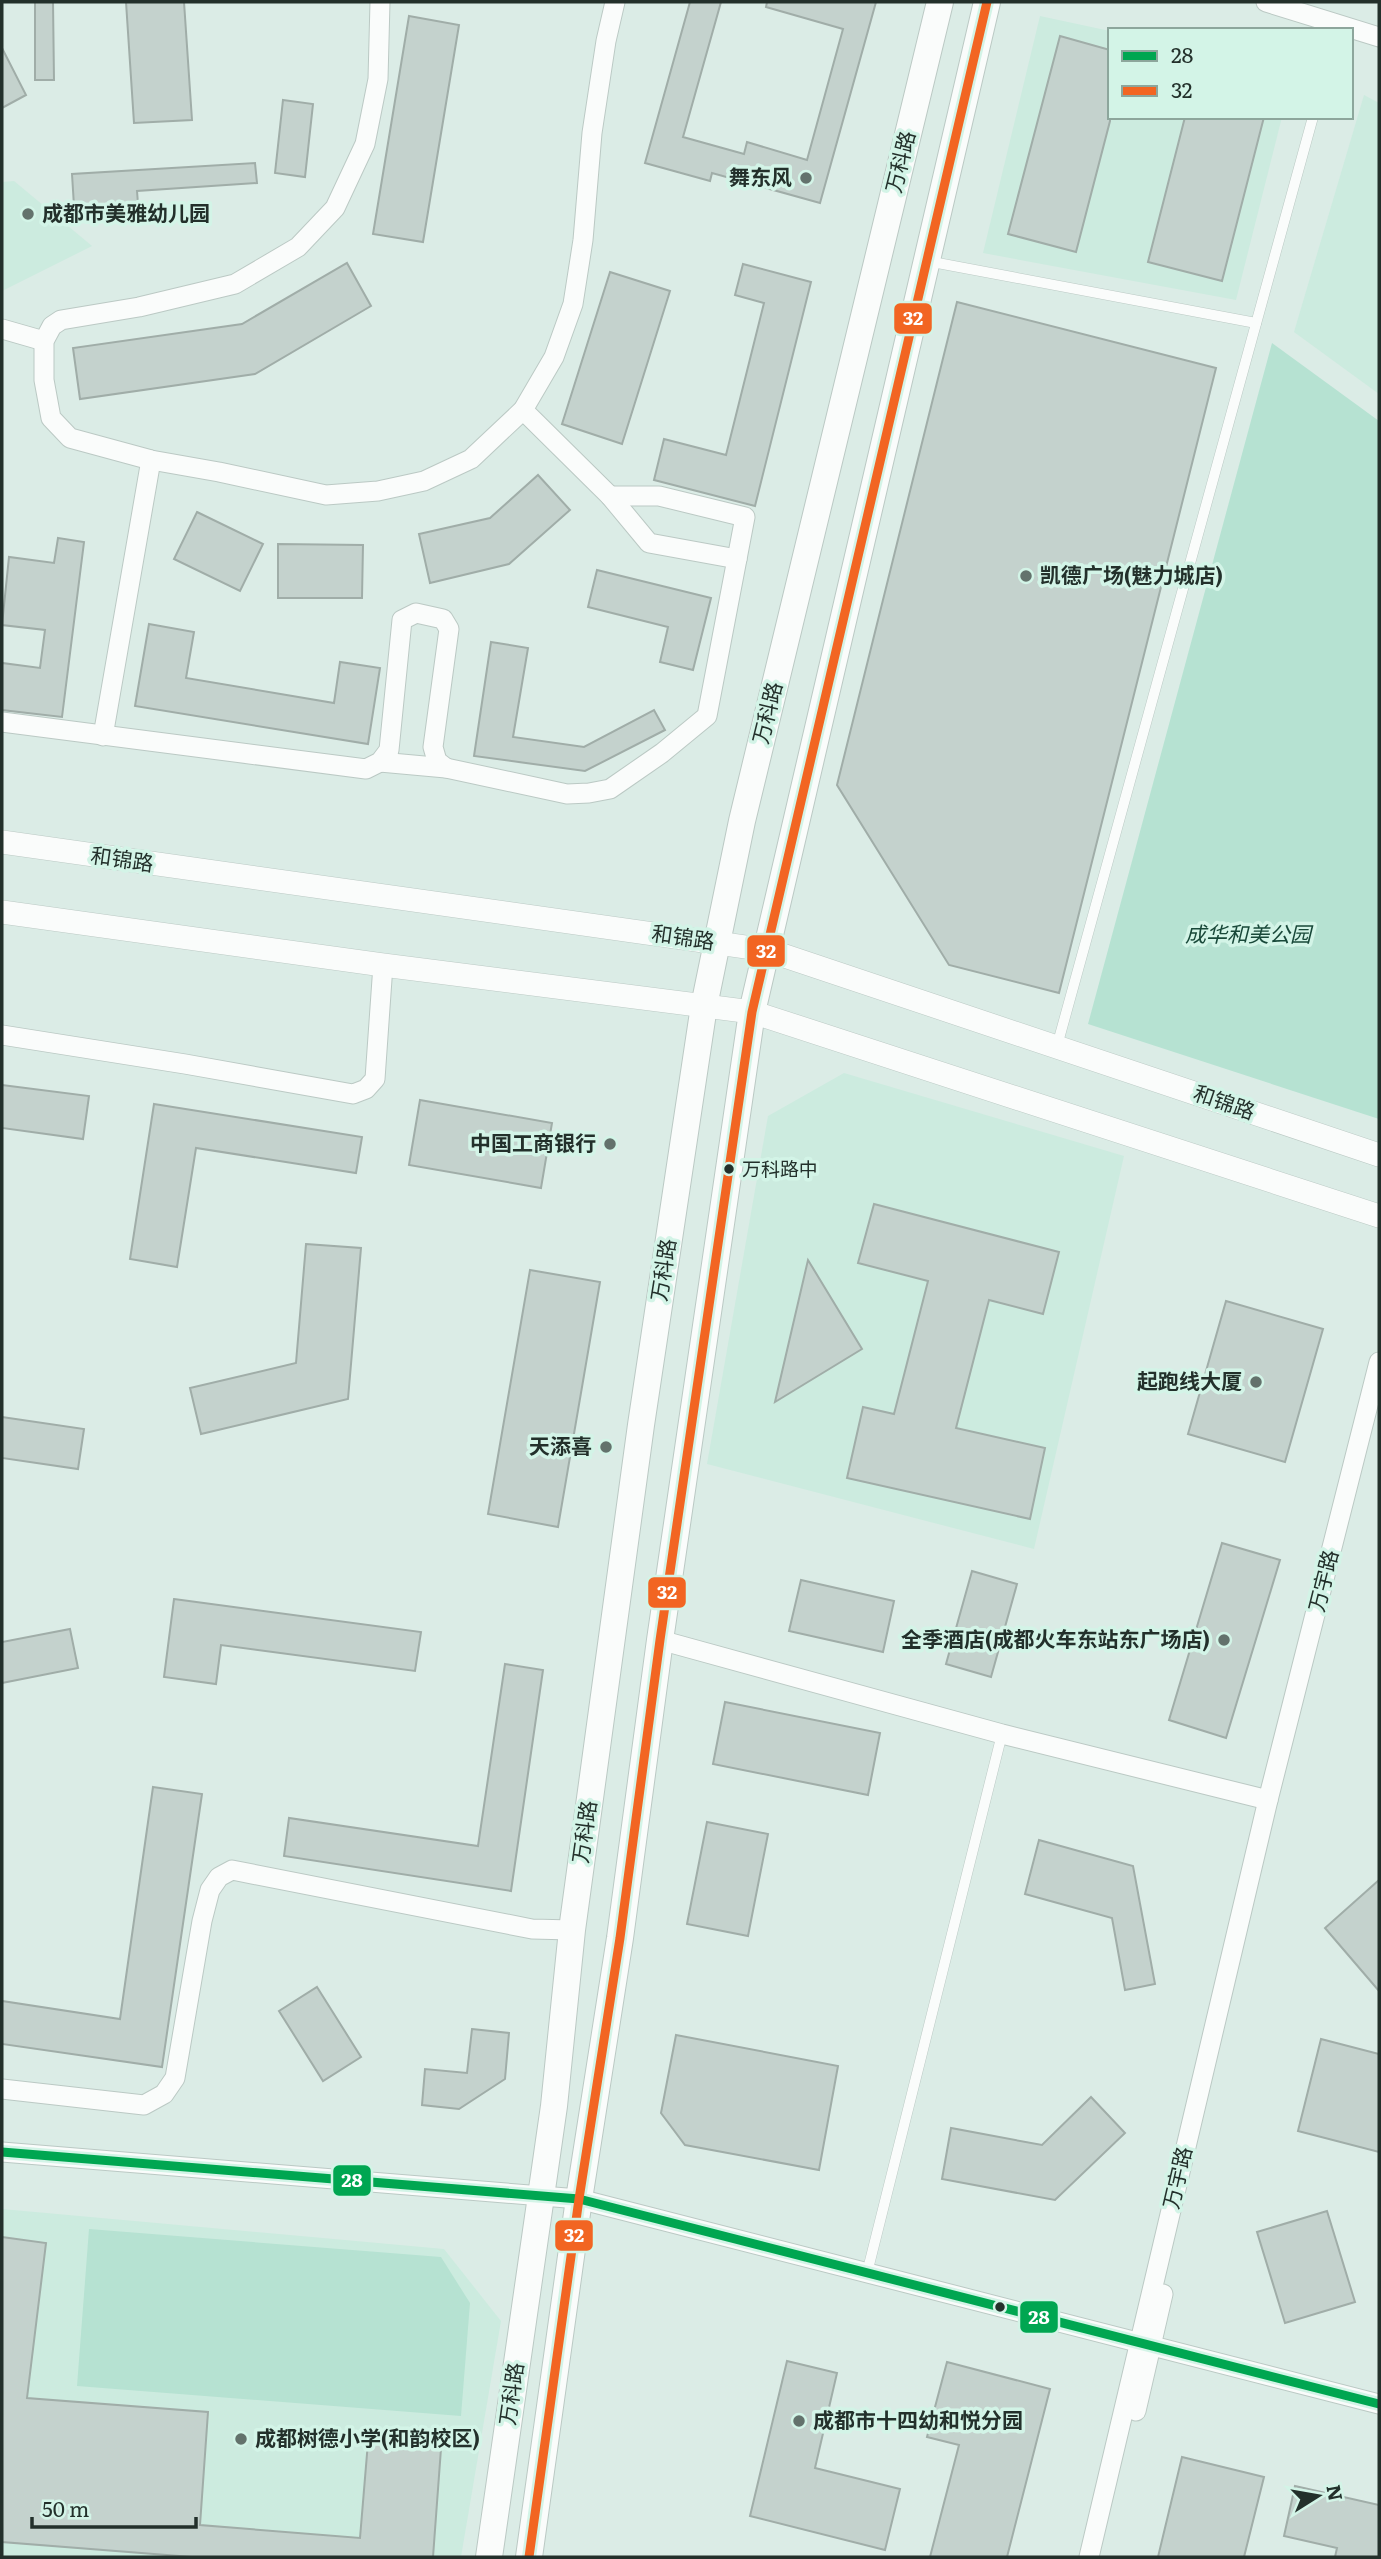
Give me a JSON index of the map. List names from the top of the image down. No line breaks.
{"streets":{"main road":["万科路"],"street":["和锦路","万宇路"]},"crossings":[["万科路","和锦路"]],"parks":["成华和美公园"],"places":["舞东风","成都市美雅幼儿园","凯德广场(魅力城店)","中国工商银行","万科路中","起跑线大厦","天添喜","全季酒店(成都火车东站东广场店)","成都市十四幼和悦分园","成都树德小学(和韵校区)"],"lines":["transit line 32","transit line 28"],"legend":["28","32"],"scale_bar":"50 m","north":"right"}
